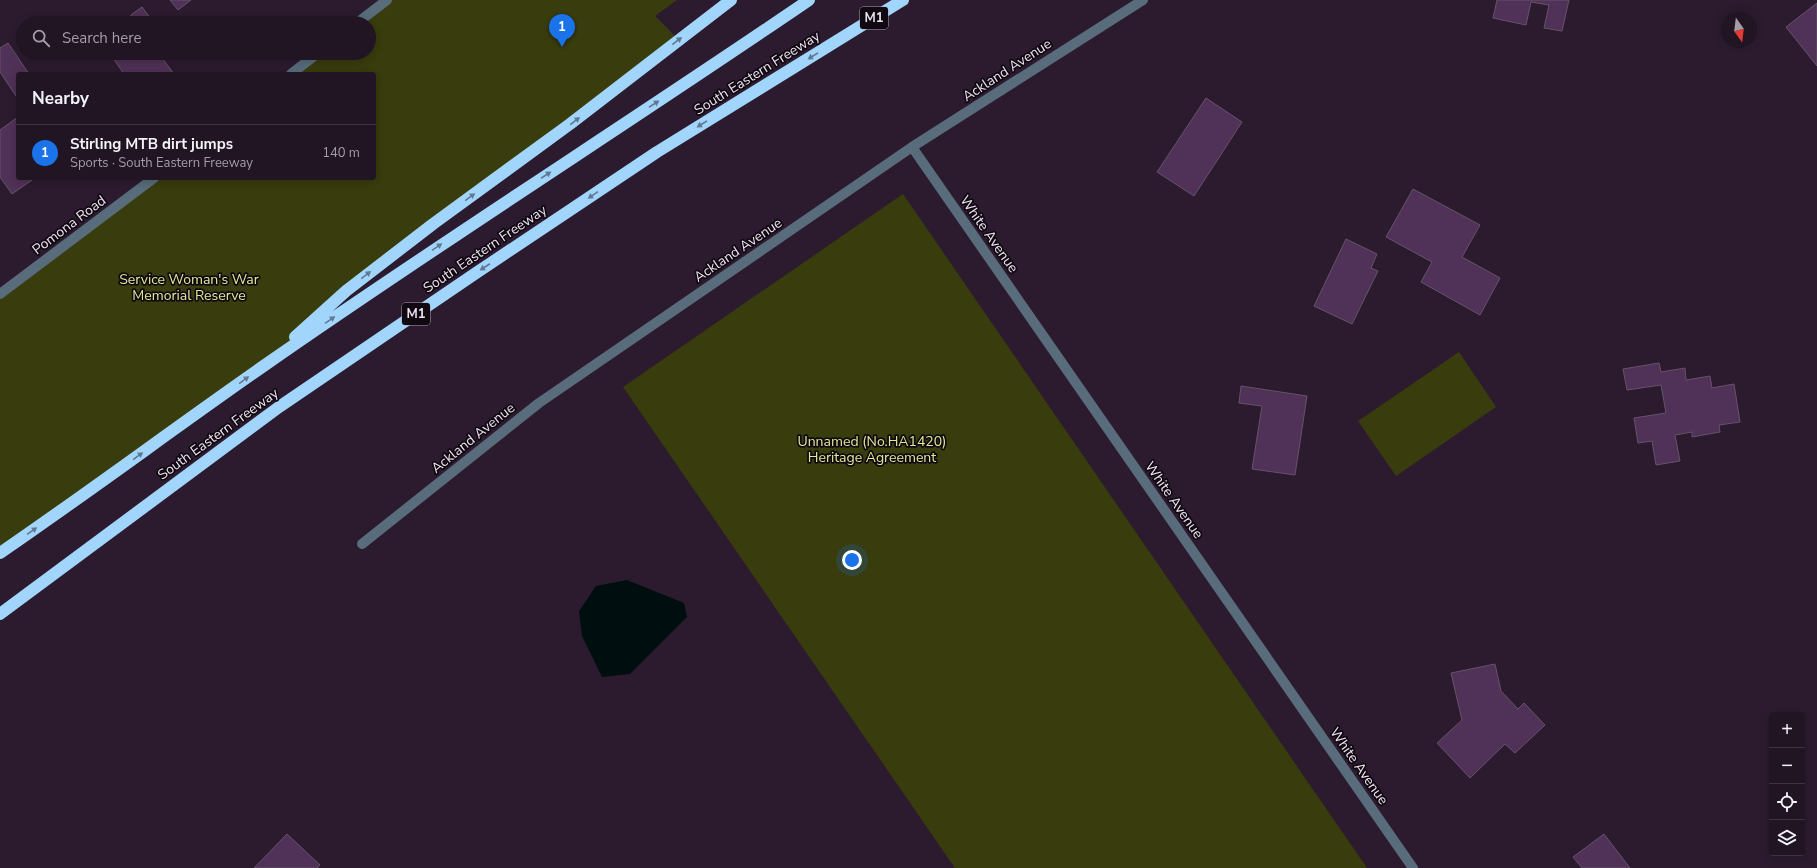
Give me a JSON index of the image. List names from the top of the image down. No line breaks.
{"streets":{"highway":["M1","South Eastern Freeway"],"street":["Ackland Avenue","Pomona Road","White Avenue"]},"crossings":[["Ackland Avenue","White Avenue"]],"parks":["Service Woman's War Memorial Reserve","Unnamed (No.HA1420) Heritage Agreement"],"north":"bottom","page":{"pins":"1","search":"Search here","heading":"Nearby","list":[{"mark":"1","name":"Stirling MTB dirt jumps","note":"Sports · South Eastern Freeway","value":"140 m"}],"map_buttons":["+","−"]}}
